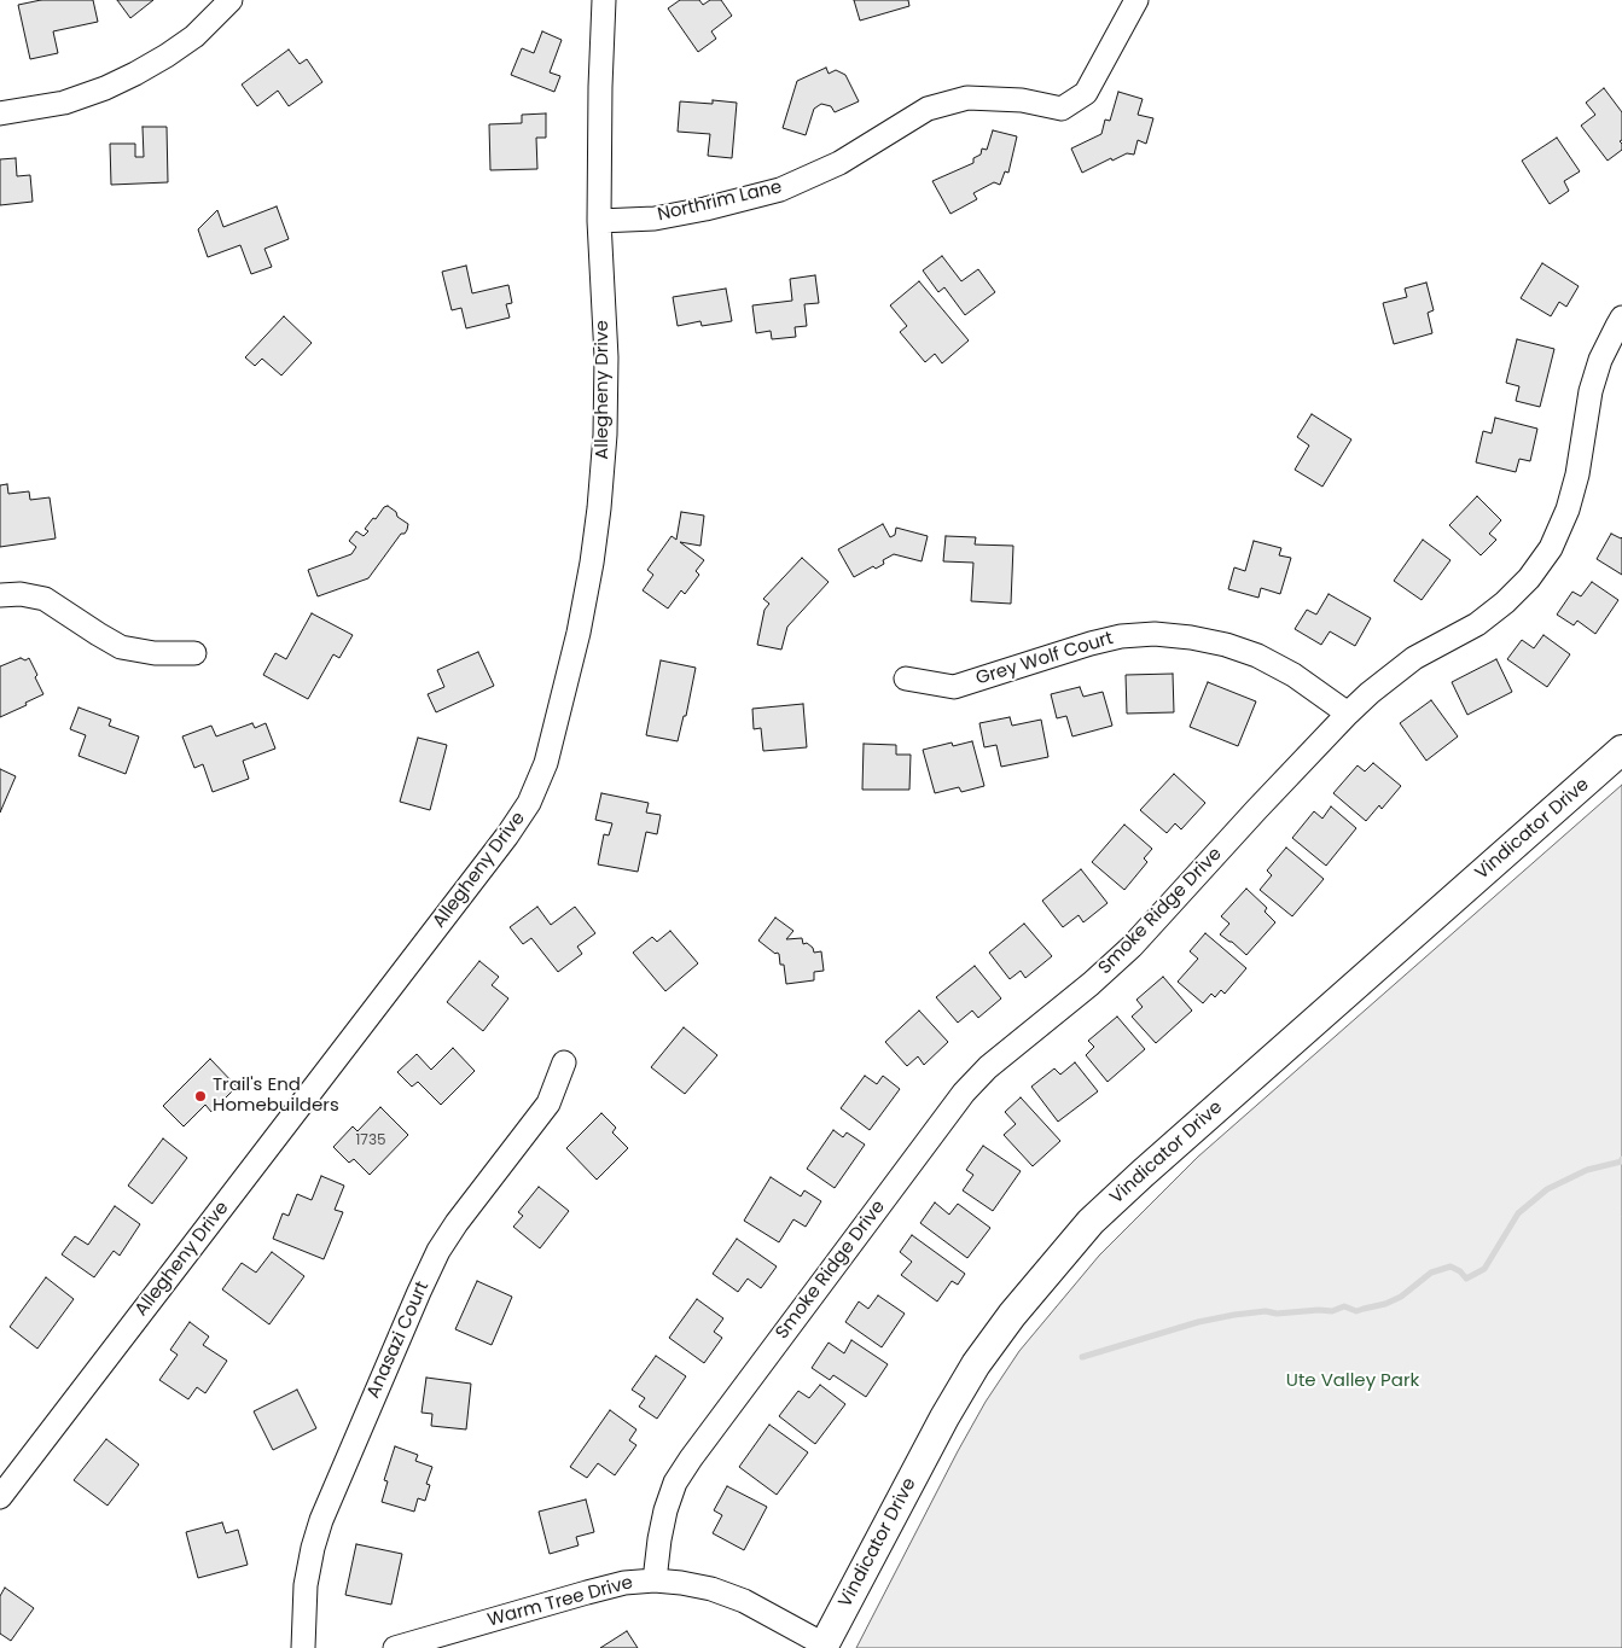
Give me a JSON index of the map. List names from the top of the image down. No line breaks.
{"streets":{"main road":["Vindicator Drive"],"street":["Northrim Lane","Allegheny Drive","Grey Wolf Court","Smoke Ridge Drive","Anasazi Court","Warm Tree Drive"]},"crossings":[["Northrim Lane","Allegheny Drive"],["Grey Wolf Court","Smoke Ridge Drive"],["Vindicator Drive","Warm Tree Drive"],["Smoke Ridge Drive","Warm Tree Drive"]],"parks":["Ute Valley Park"],"places":["Trail's End Homebuilders"],"house_numbers":["1735"]}
